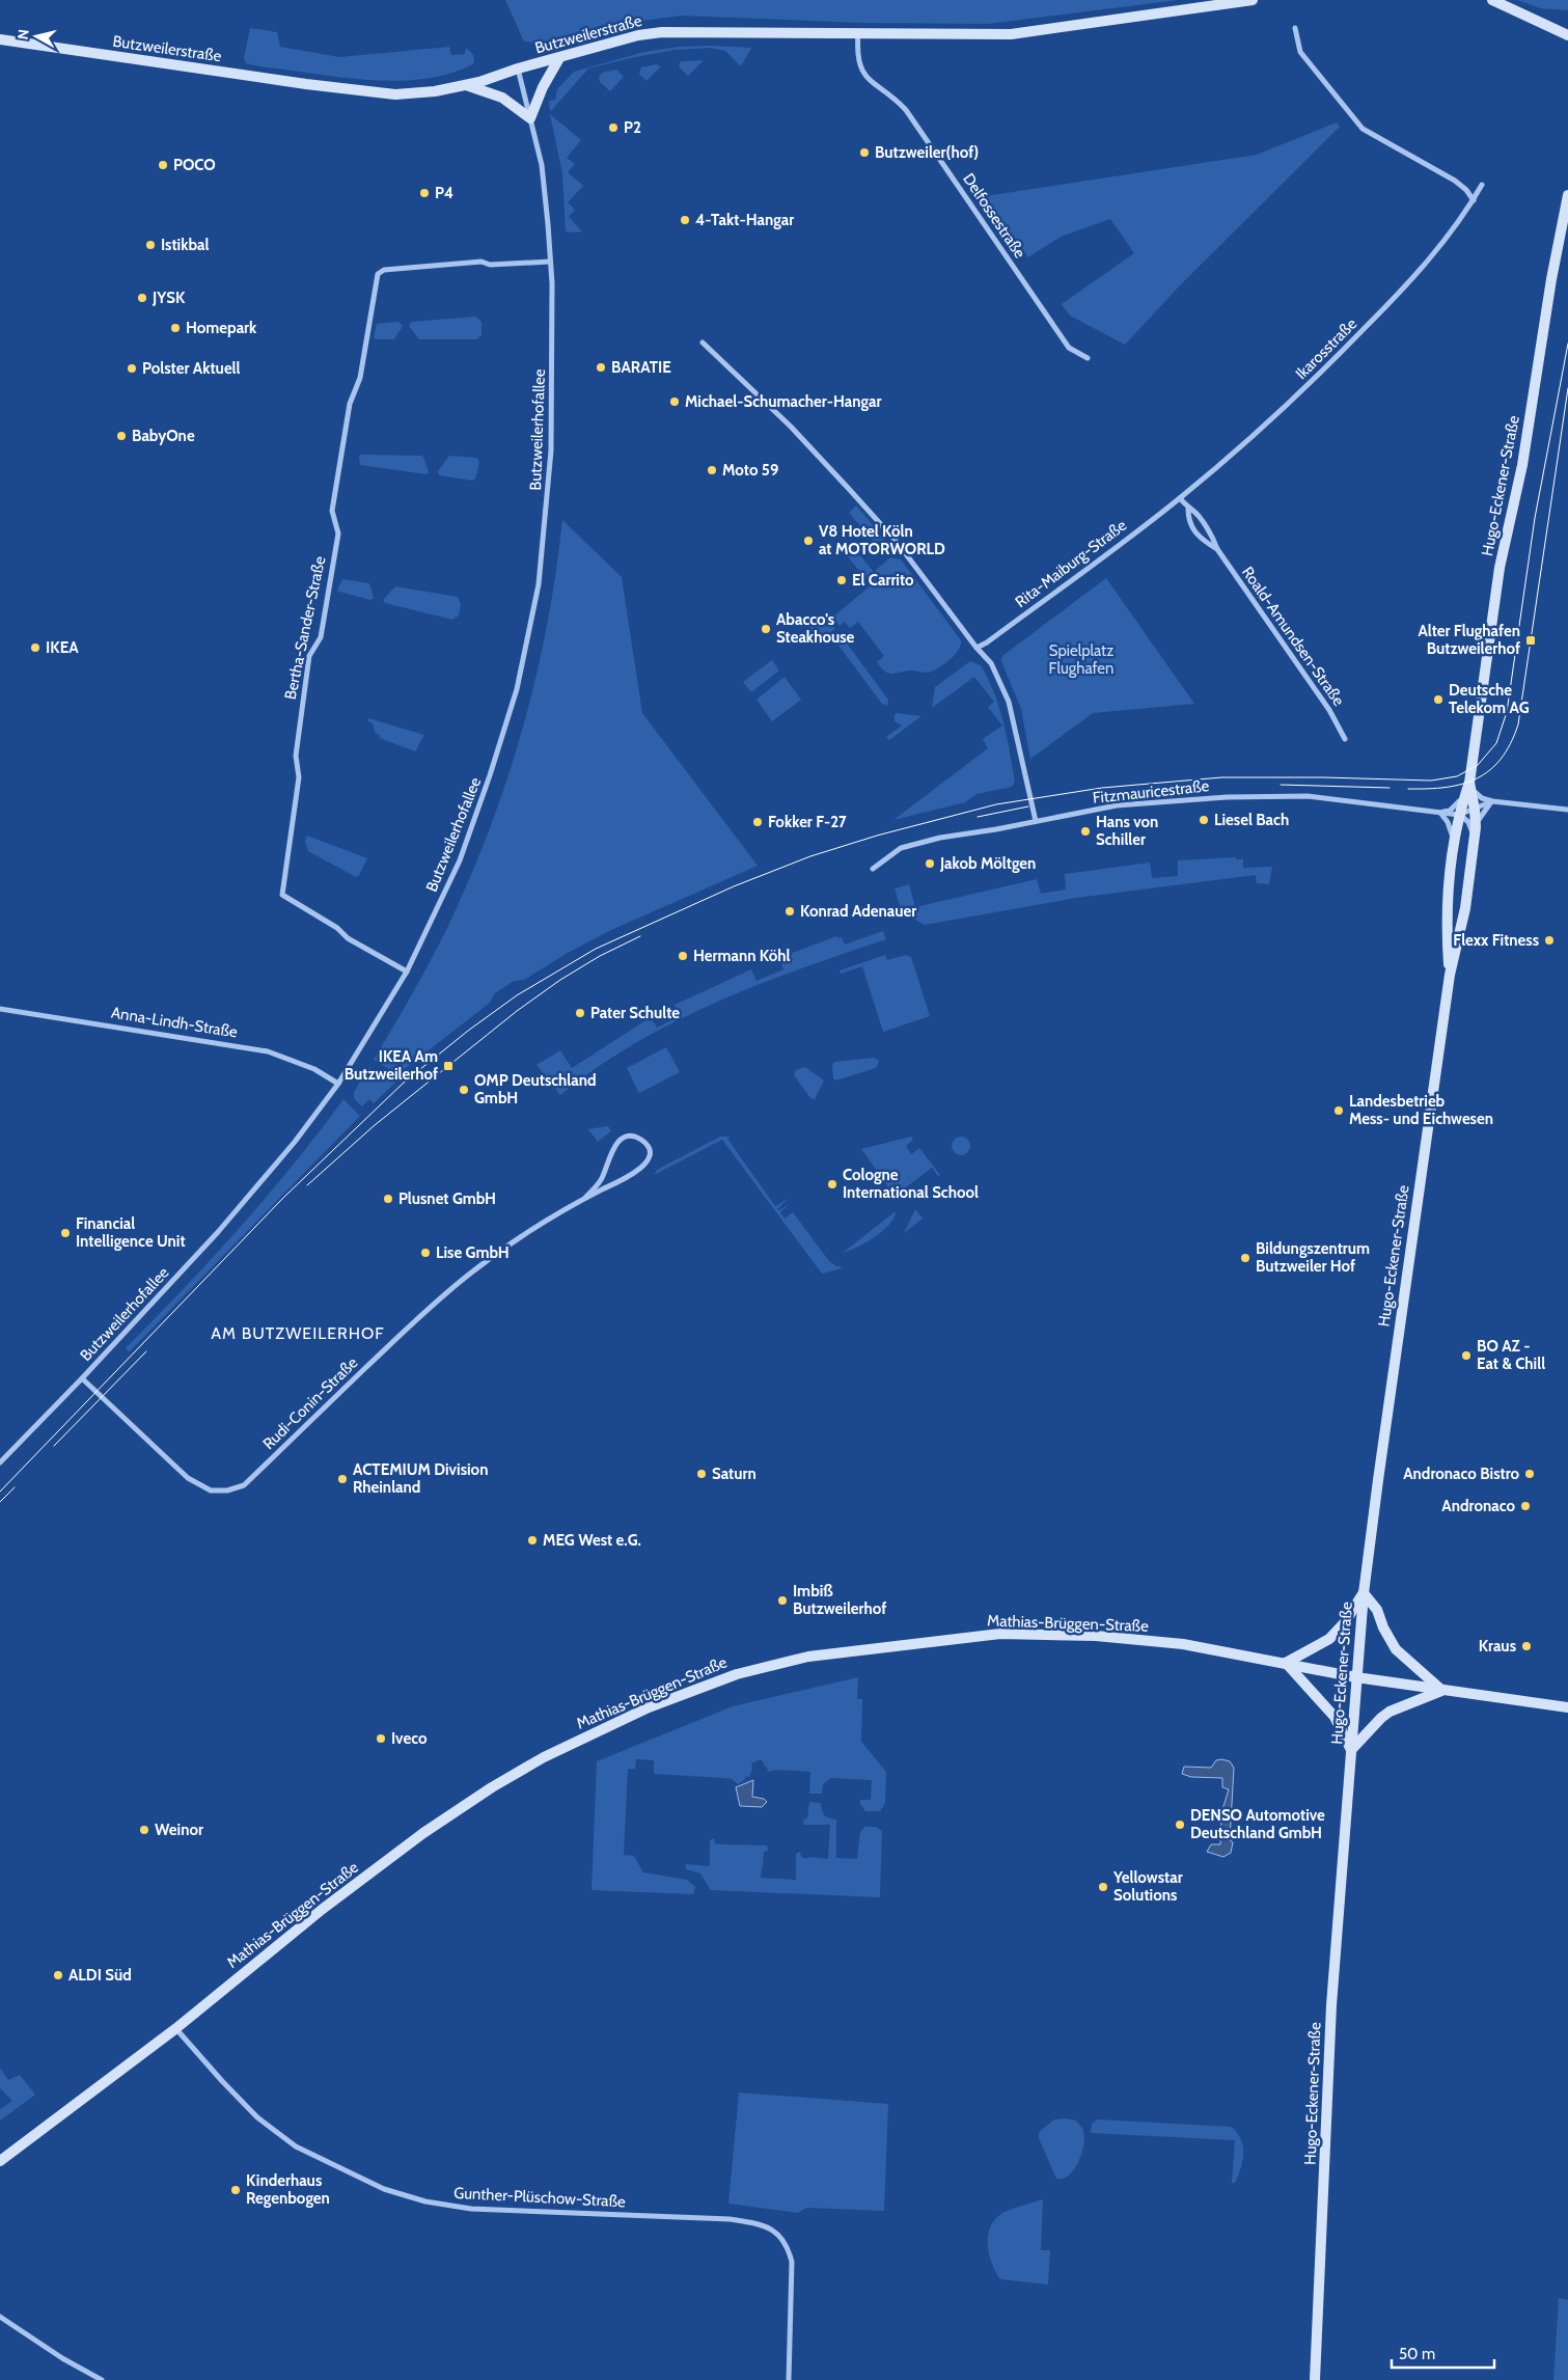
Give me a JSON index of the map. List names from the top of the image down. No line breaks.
{"streets":{"street":["Butzweilerstraße","Delfossestraße","Ikarosstraße","Butzweilerhofallee","Hugo-Eckener-Straße","Rita-Maiburg-Straße","Bertha-Sander-Straße","Roald-Amundsen-Straße","Fitzmauricestraße","Anna-Lindh-Straße","Rudi-Conin-Straße","Mathias-Brüggen-Straße","Gunther-Plüschow-Straße"]},"crossings":[["Butzweilerstraße","Delfossestraße"],["Butzweilerstraße","Butzweilerhofallee"],["Ikarosstraße","Rita-Maiburg-Straße"],["Ikarosstraße","Roald-Amundsen-Straße"],["Butzweilerhofallee","Bertha-Sander-Straße"],["Butzweilerhofallee","Anna-Lindh-Straße"],["Butzweilerhofallee","Rudi-Conin-Straße"],["Hugo-Eckener-Straße","Fitzmauricestraße"],["Hugo-Eckener-Straße","Mathias-Brüggen-Straße"],["Rita-Maiburg-Straße","Roald-Amundsen-Straße"],["Mathias-Brüggen-Straße","Gunther-Plüschow-Straße"]],"districts":["AM BUTZWEILERHOF"],"parks":["Spielplatz Flughafen"],"places":{"other":["P2","Butzweiler(hof)","POCO","P4","4-Takt-Hangar","Istikbal","JYSK","Homepark","BARATIE","Polster Aktuell","Michael-Schumacher-Hangar","BabyOne","Moto 59","V8 Hotel Köln at MOTORWORLD","El Carrito","Abacco's Steakhouse","IKEA","Deutsche Telekom AG","Liesel Bach","Fokker F-27","Hans von Schiller","Jakob Möltgen","Konrad Adenauer","Flexx Fitness","Hermann Köhl","Pater Schulte","OMP Deutschland GmbH","Landesbetrieb Mess- und Eichwesen","Cologne International School","Plusnet GmbH","Financial Intelligence Unit","Lise GmbH","Bildungszentrum Butzweiler Hof","BO AZ - Eat & Chill","Saturn","Andronaco Bistro","ACTEMIUM Division Rheinland","Andronaco","MEG West e.G.","Imbiß Butzweilerhof","Kraus","Iveco","DENSO Automotive Deutschland GmbH","Weinor","Yellowstar Solutions","ALDI Süd","Kinderhaus Regenbogen"],"transit":["Alter Flughafen Butzweilerhof","IKEA Am Butzweilerhof"]},"scale_bar":"50 m","north":"left"}
